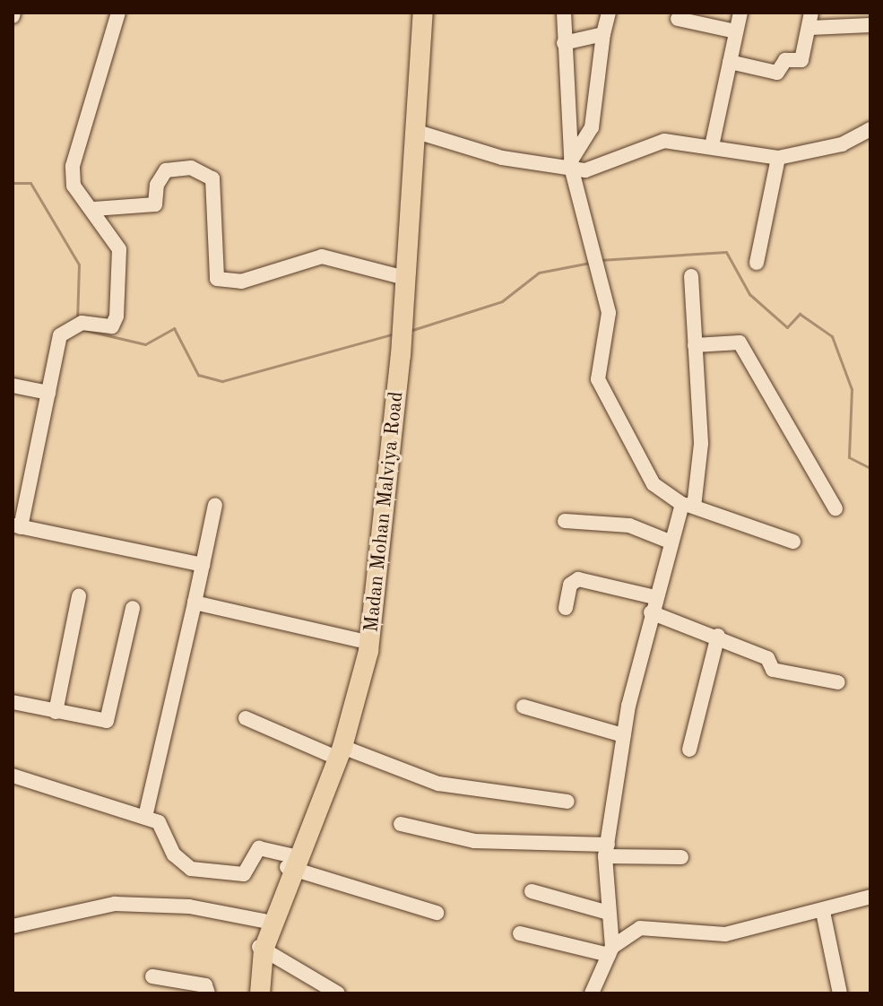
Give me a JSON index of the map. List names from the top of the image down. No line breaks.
{"streets":{"highway":["Madan Mohan Malviya Road"]}}
